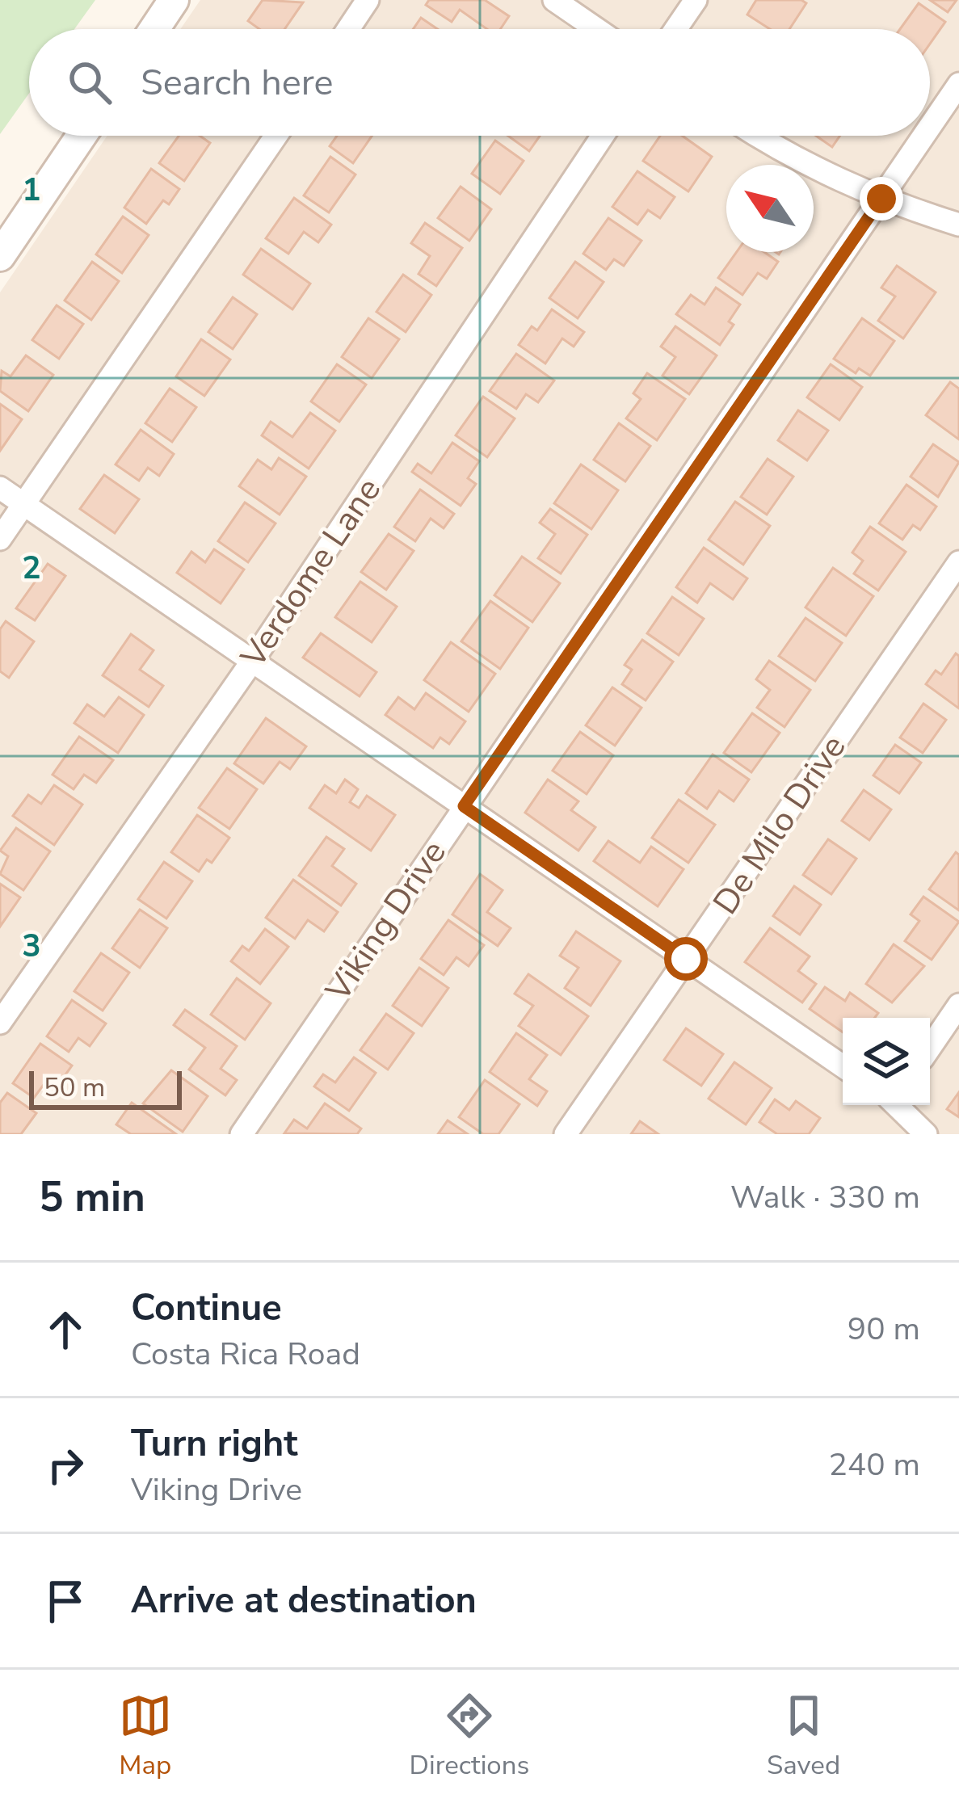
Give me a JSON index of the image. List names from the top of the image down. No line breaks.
{"streets":{"street":["Verdome Lane","De Milo Drive","Viking Drive"]},"scale_bar":"50 m","north":"top left","page":{"search":"Search here","scale":"50 m","heading":["5 min","Walk · 330 m"],"list":[["Continue","Costa Rica Road","90 m"],["Turn right","Viking Drive","240 m"],"Arrive at destination"],"nav":["Map","Directions","Saved"]},"grid":{"rows":["1","2","3"]}}
